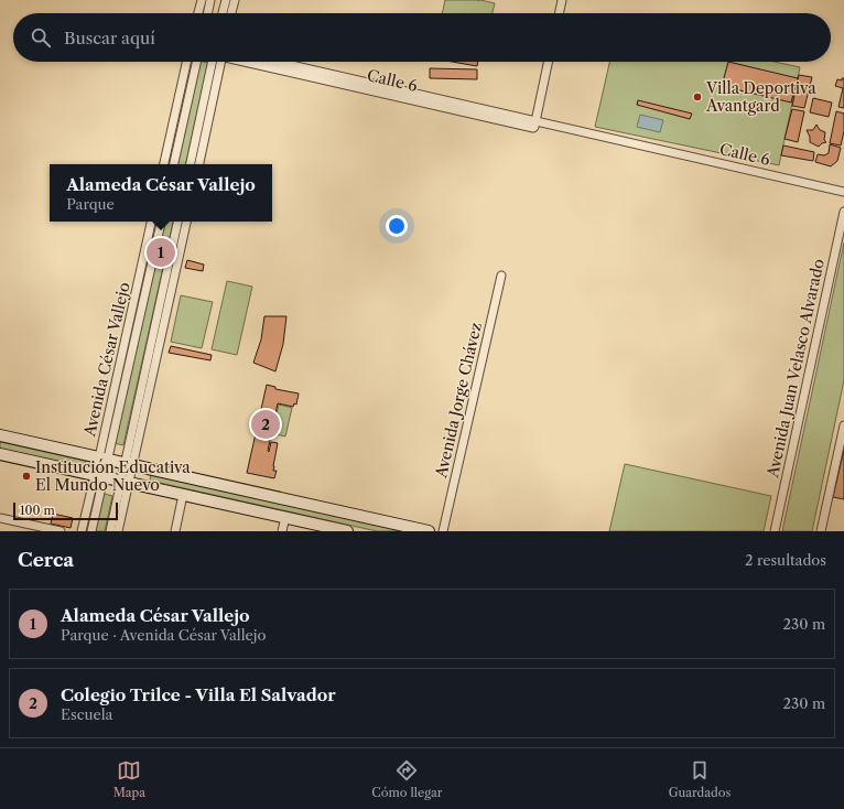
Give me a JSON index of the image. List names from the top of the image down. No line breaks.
{"streets":{"street":["Calle 6","Avenida César Vallejo","Avenida Juan Velasco Alvarado","Avenida Jorge Chávez"]},"places":["Villa Deportiva Avantgard","Institución Educativa El Mundo Nuevo"],"scale_bar":"100 m","page":{"search":"Buscar aquí","popup":["Alameda César Vallejo","Parque"],"pins":["1","2"],"scale":"100 m","heading":["Cerca","2 resultados"],"list":[{"mark":"1","name":"Alameda César Vallejo","note":"Parque · Avenida César Vallejo","value":"230 m"},{"mark":"2","name":"Colegio Trilce - Villa El Salvador","note":"Escuela","value":"230 m"}],"nav":["Mapa","Cómo llegar","Guardados"]}}
